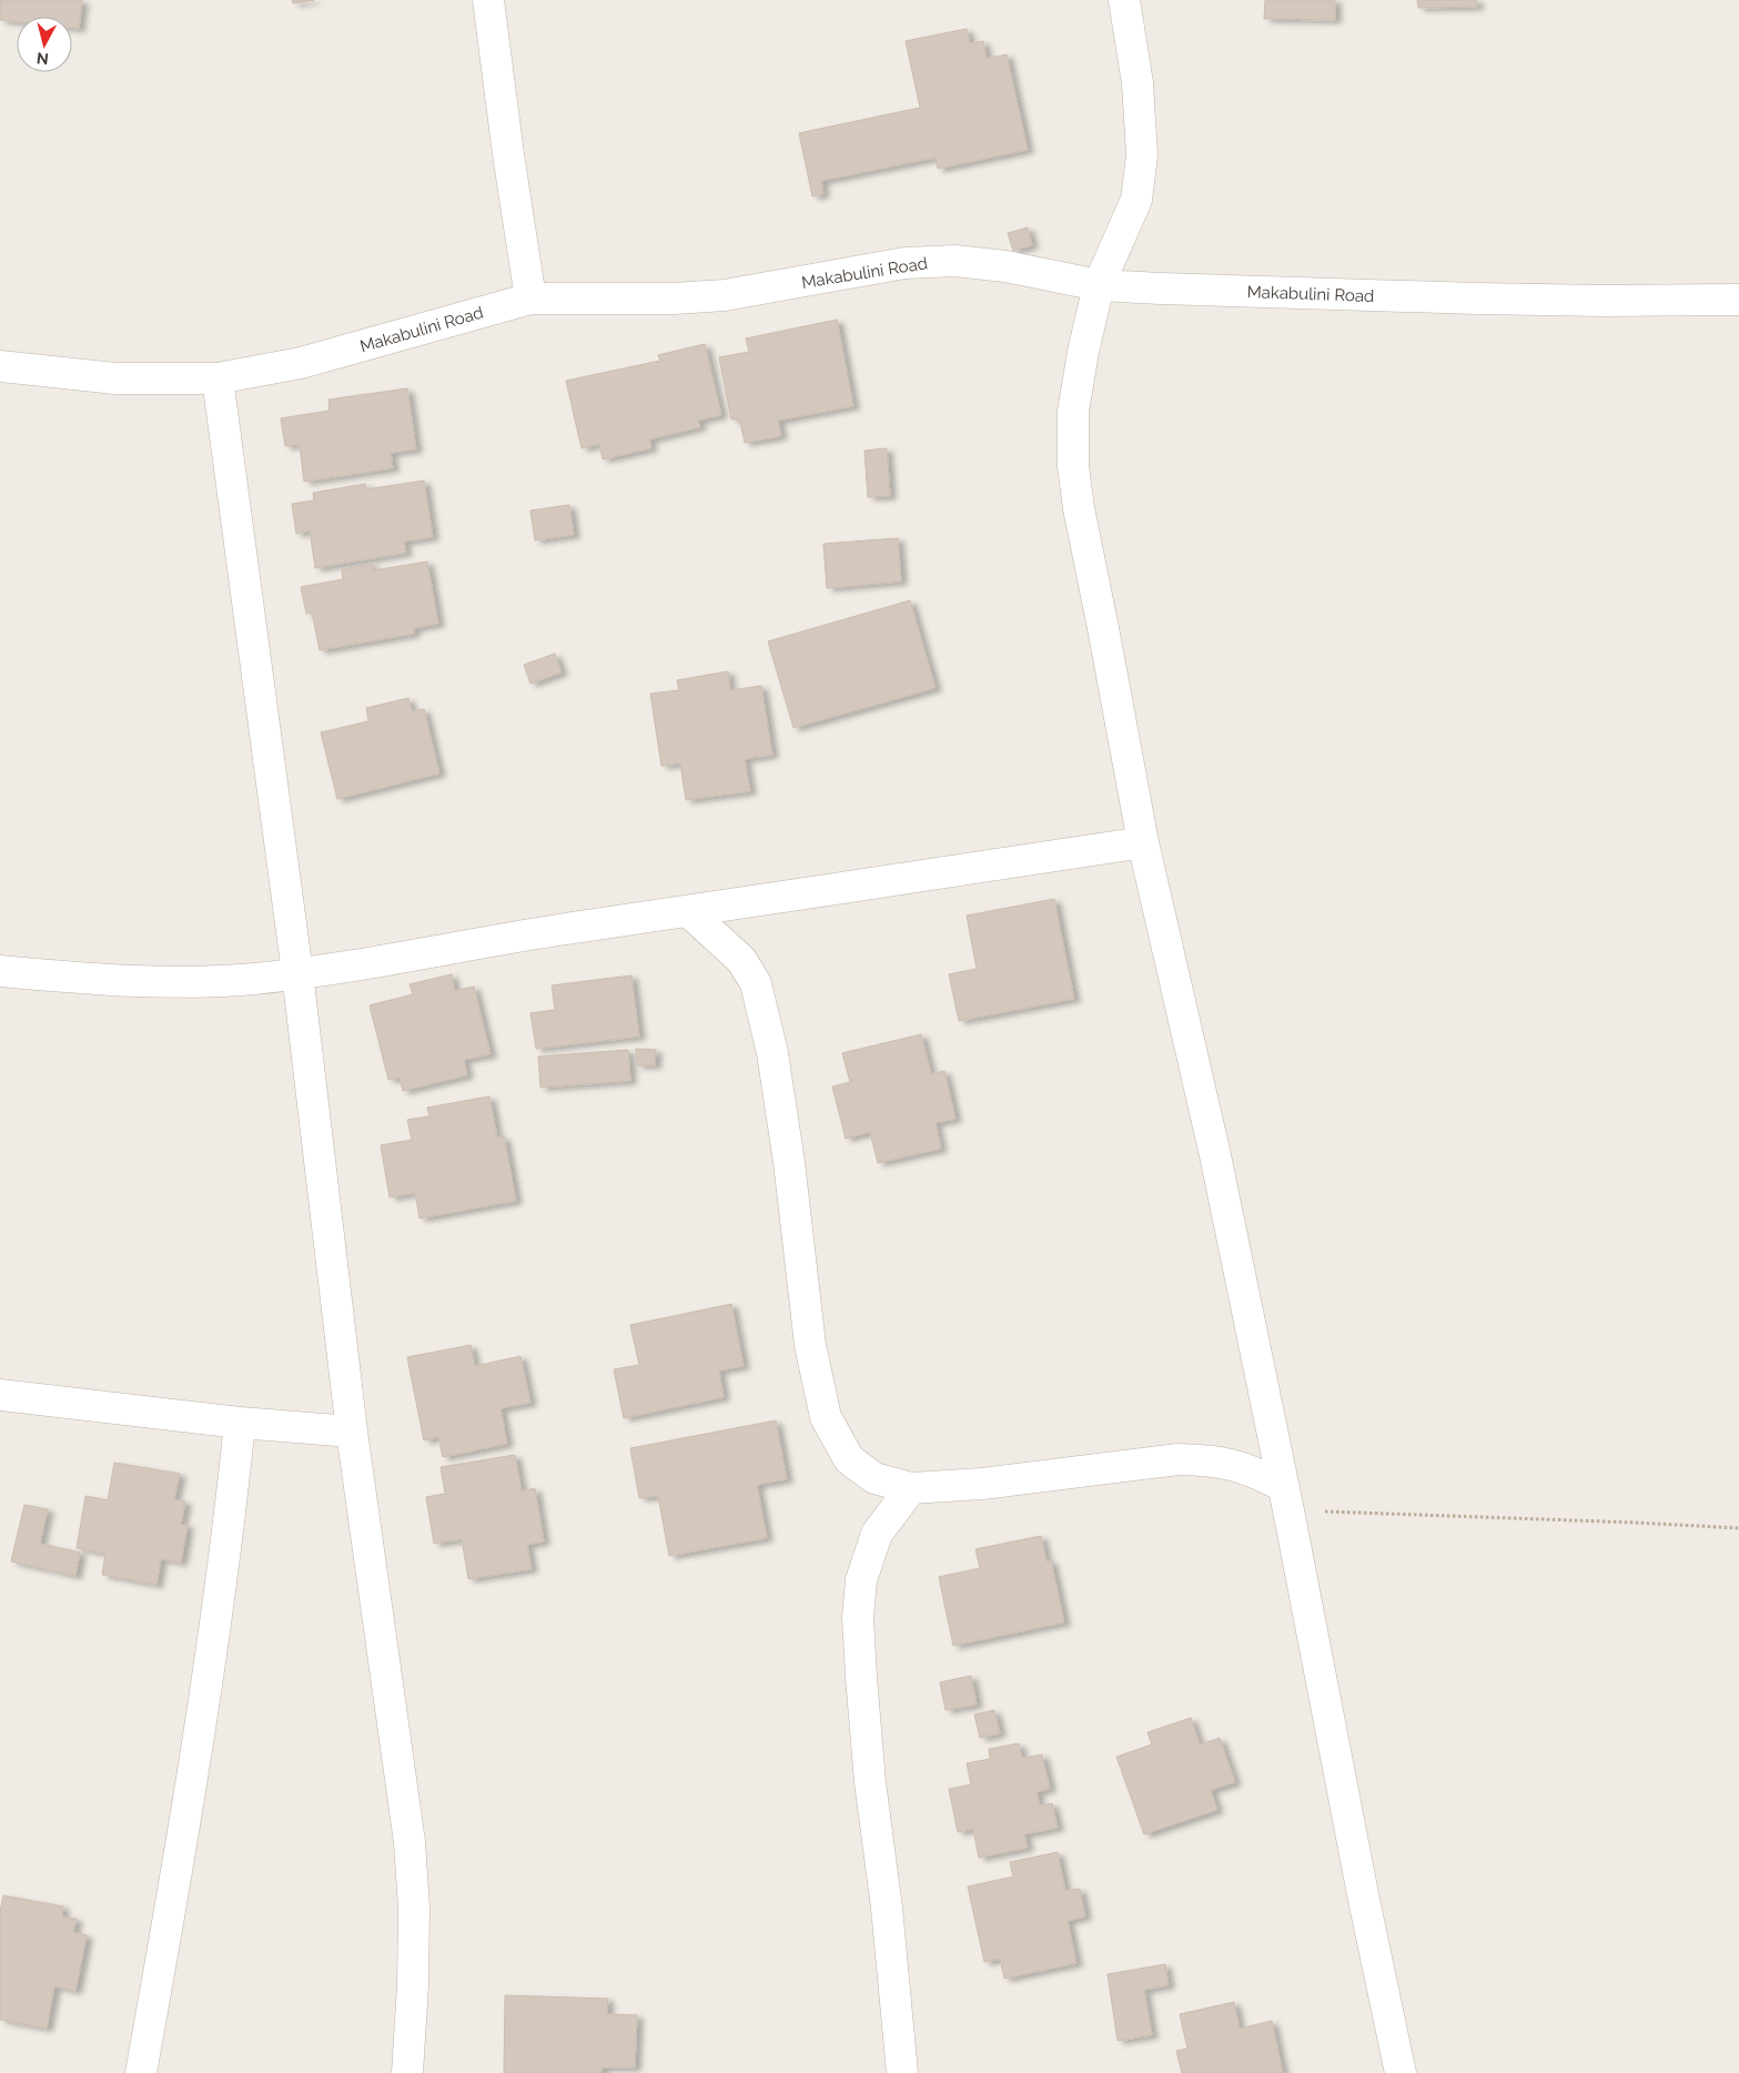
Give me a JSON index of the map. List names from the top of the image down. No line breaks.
{"streets":{"street":["Makabulini Road"]},"north":"bottom"}
